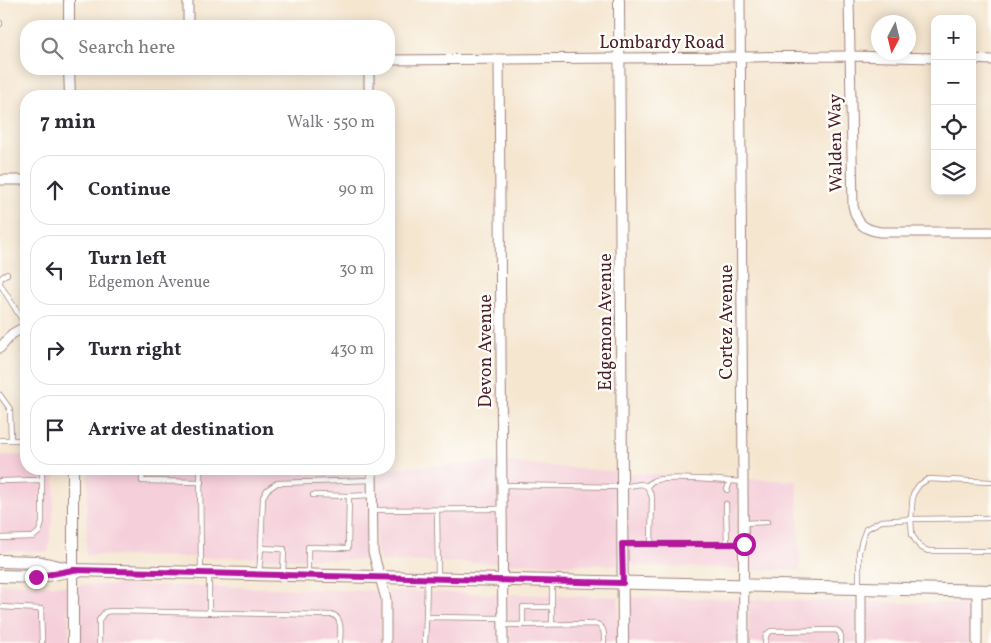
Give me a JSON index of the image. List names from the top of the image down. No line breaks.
{"streets":{"street":["Lombardy Road","Walden Way","Edgemon Avenue","Cortez Avenue","Devon Avenue"]},"crossings":[["Lombardy Road","Walden Way"],["Lombardy Road","Edgemon Avenue"],["Lombardy Road","Cortez Avenue"],["Lombardy Road","Devon Avenue"]],"north":"bottom","page":{"map_buttons":["+","−"],"search":"Search here","heading":["7 min","Walk · 550 m"],"list":[["Continue","90 m"],["Turn left","Edgemon Avenue","30 m"],["Turn right","430 m"],"Arrive at destination"]}}
